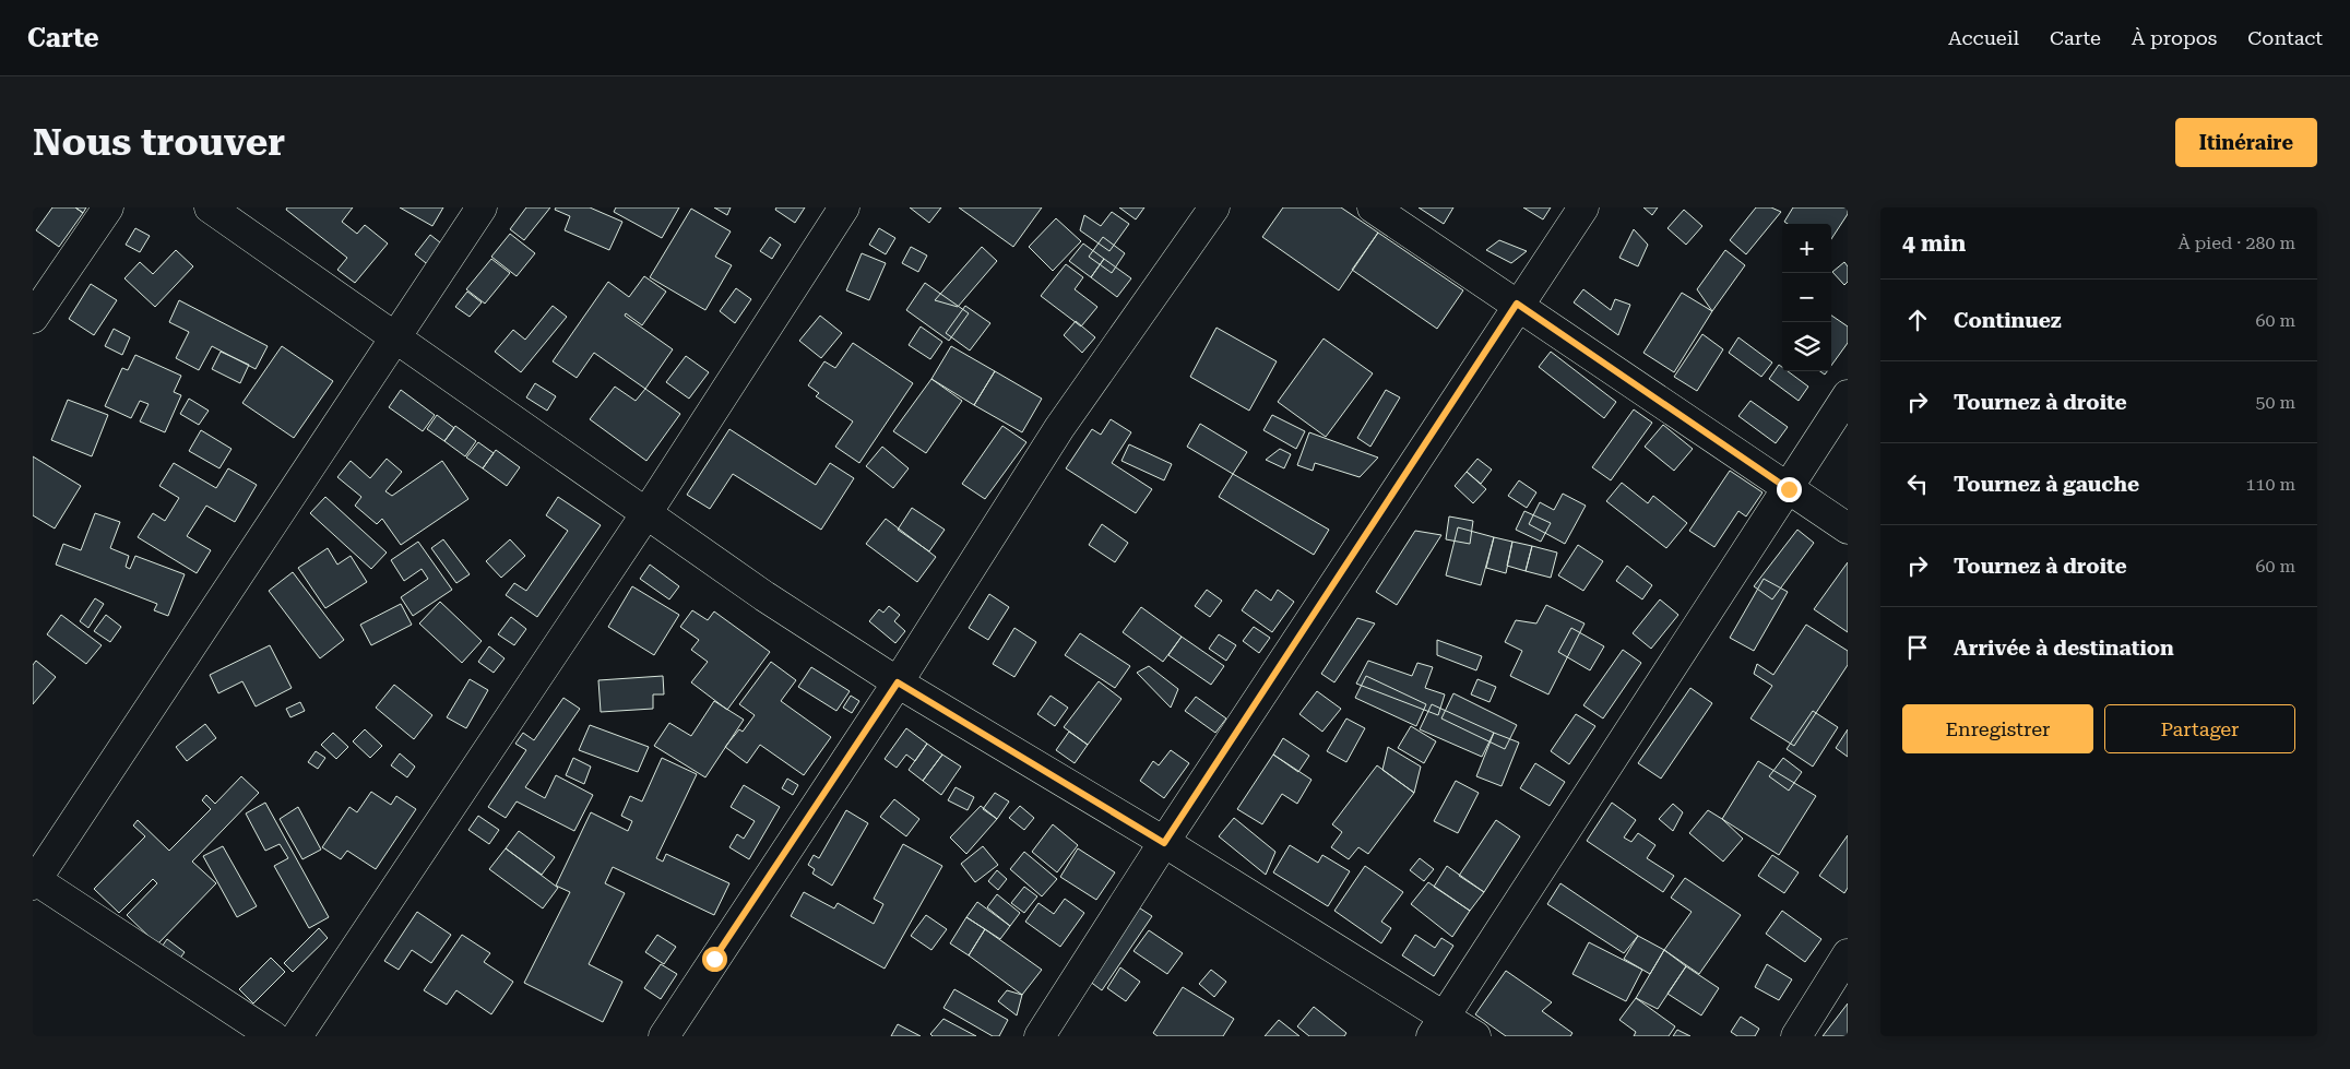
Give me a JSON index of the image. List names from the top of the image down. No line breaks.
{"page":{"header":"Carte","nav":["Accueil","Carte","À propos","Contact"],"buttons":["Itinéraire",["Enregistrer","Partager"]],"title":"Nous trouver","heading":["4 min","À pied · 280 m"],"map_buttons":["+","−"],"list":[["Continuez","60 m"],["Tournez à droite","50 m"],["Tournez à gauche","110 m"],["Tournez à droite","60 m"],"Arrivée à destination"]}}
